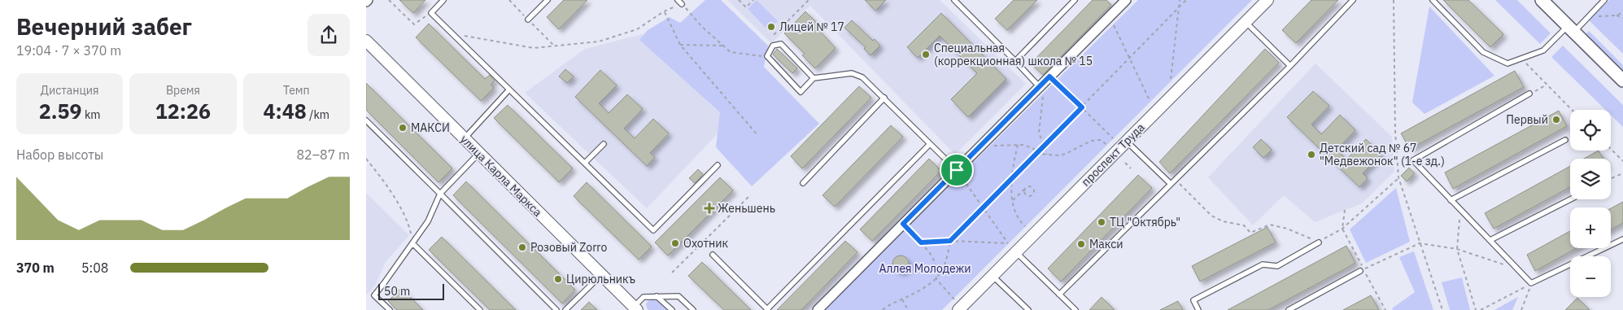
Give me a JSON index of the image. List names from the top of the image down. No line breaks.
{"streets":{"street":["проспект Труда","улица Карла Маркса"]},"parks":["Аллея Молодежи"],"places":{"other":["Лицей № 17","Специальная (коррекционная) школа № 15","Первый","МАКСИ","Детский сад № 67 \"Медвежонок\" (1-е зд.)","ТЦ \"Октябрь\"","Охотник","Макси","Розовый Zorro","Цирюльникъ"],"health":["Женьшень"]},"scale_bar":"50 m","page":{"heading":["Вечерний забег","19:04 · 7 × 370 m"],"stats":[["Дистанция","2.59 km"],["Время","12:26"],["Темп","4:48 /km"]],"map_buttons":["+","−"],"chart":["Набор высоты","82–87 m"],"list":[{"name":"370 m","note":"5:08"}],"scale":"50 m"}}
